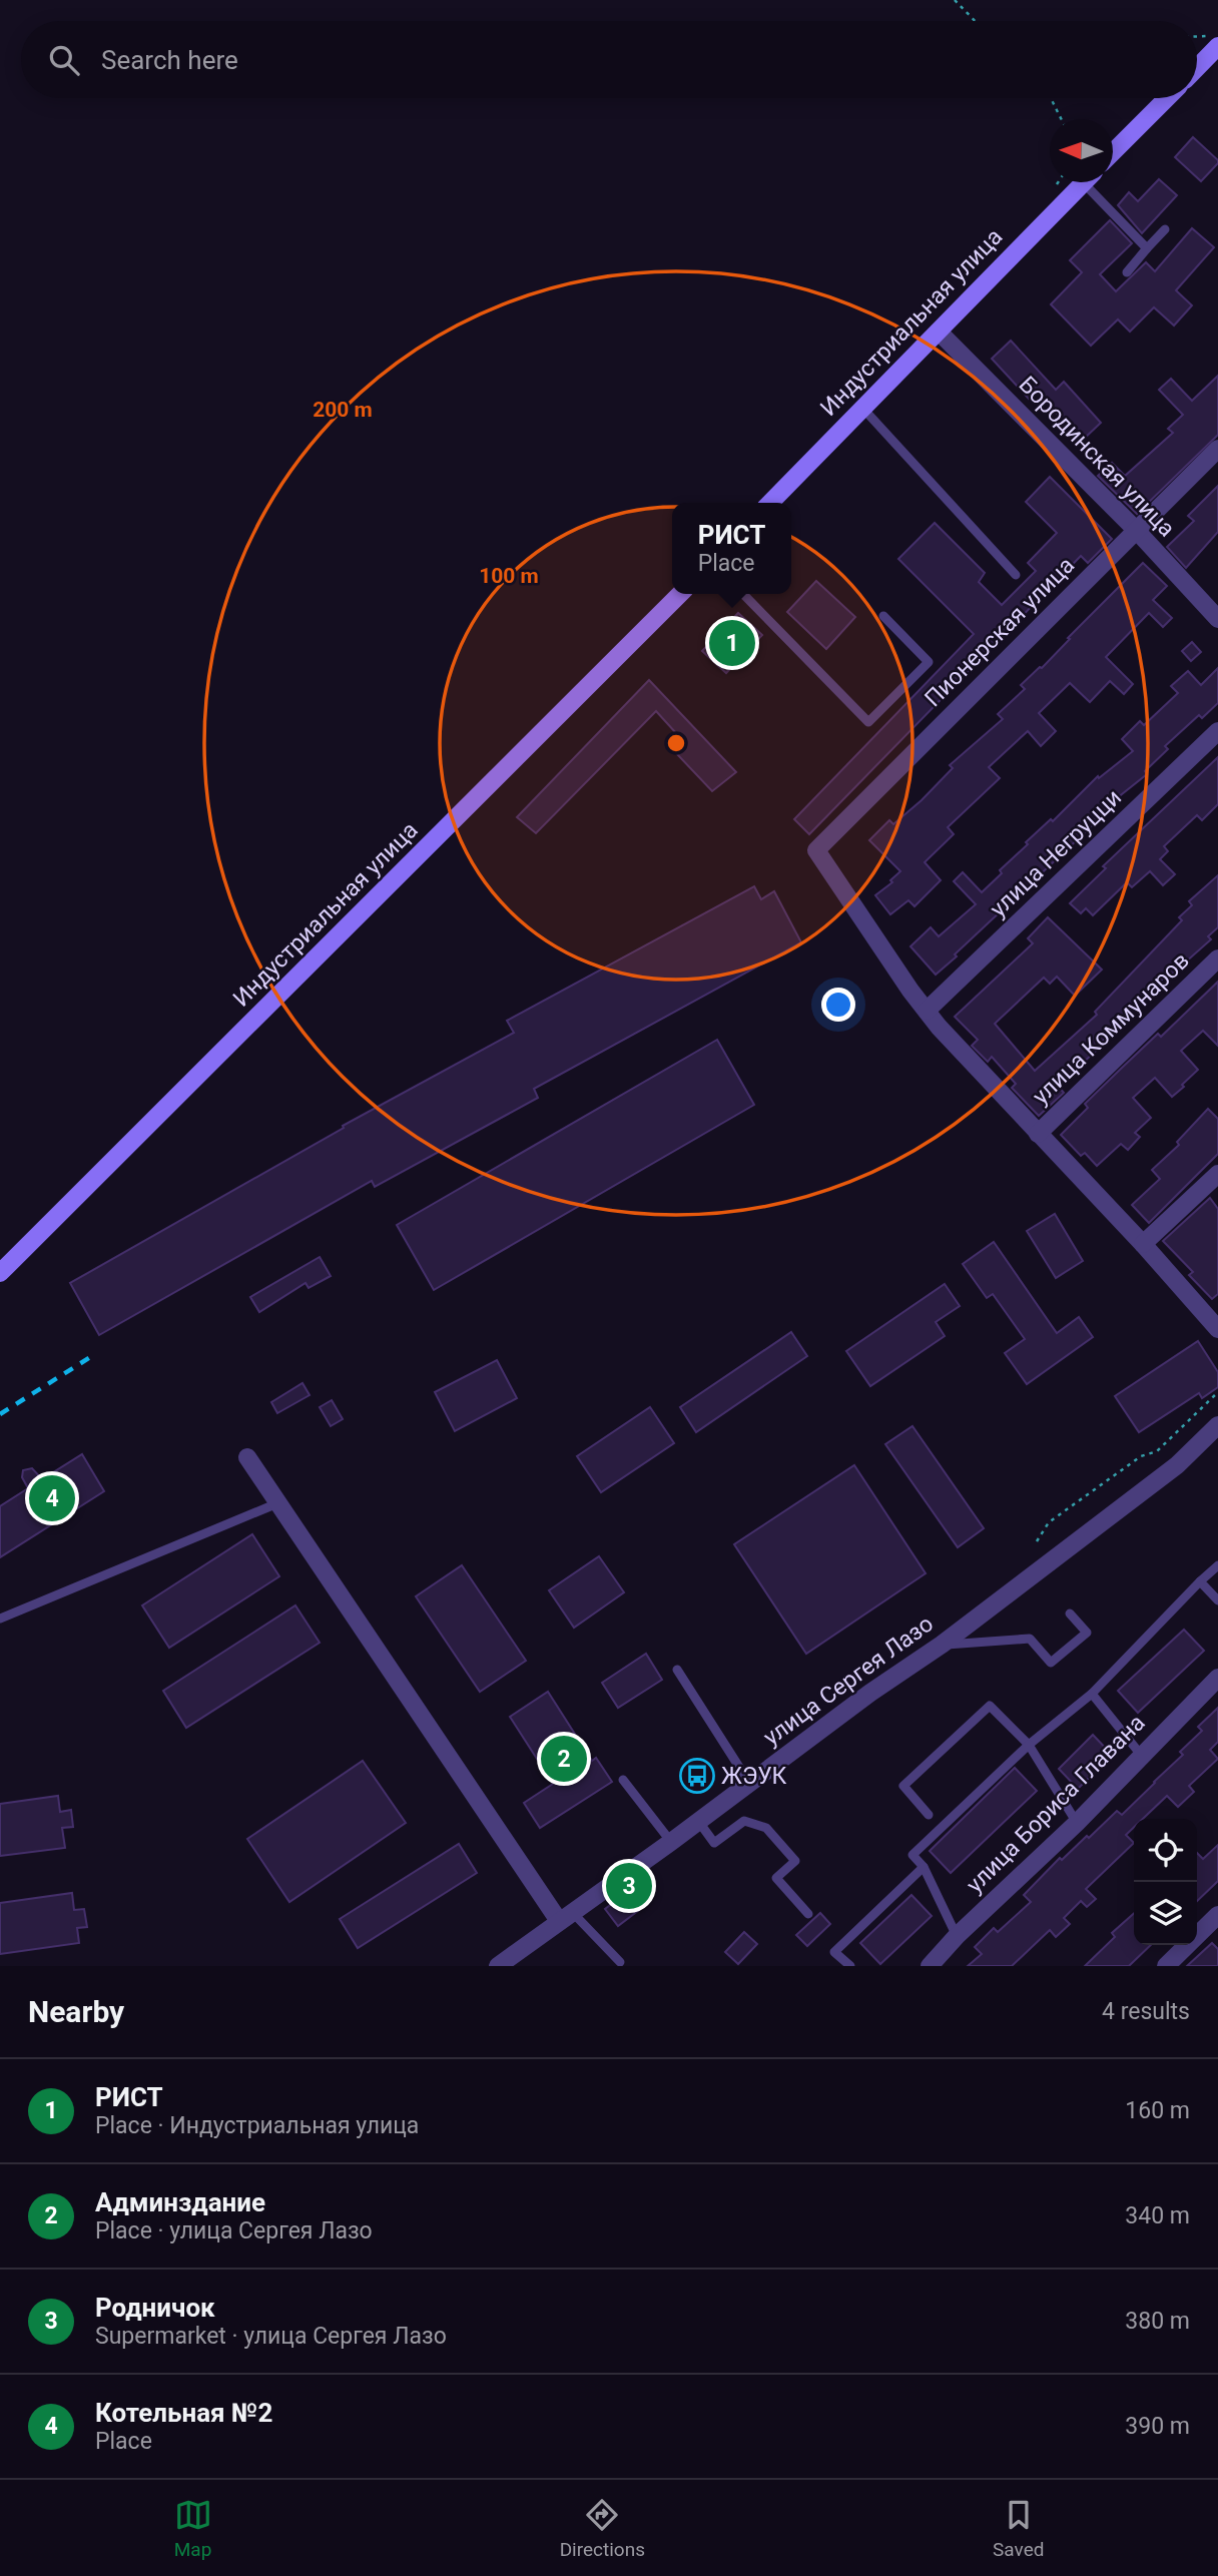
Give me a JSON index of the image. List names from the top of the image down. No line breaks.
{"streets":{"main road":["Индустриальная улица"],"street":["Бородинская улица","Пионерская улица","улица Негруцци","улица Коммунаров","улица Сергея Лазо","улица Бориса Главана"]},"crossings":[["Индустриальная улица","Бородинская улица"],["Бородинская улица","Пионерская улица"],["Пионерская улица","улица Негруцци"]],"places":{"bus stop":["ЖЭУК"]},"north":"left","page":{"search":"Search here","popup":["РИСТ","Place"],"pins":["1","4","2","3"],"heading":["Nearby","4 results"],"list":[{"mark":"1","name":"РИСТ","note":"Place · Индустриальная улица","value":"160 m"},{"mark":"2","name":"Админздание","note":"Place · улица Сергея Лазо","value":"340 m"},{"mark":"3","name":"Родничок","note":"Supermarket · улица Сергея Лазо","value":"380 m"},{"mark":"4","name":"Котельная №2","note":"Place","value":"390 m"}],"nav":["Map","Directions","Saved"]},"rings":["200 m","100 m"]}
